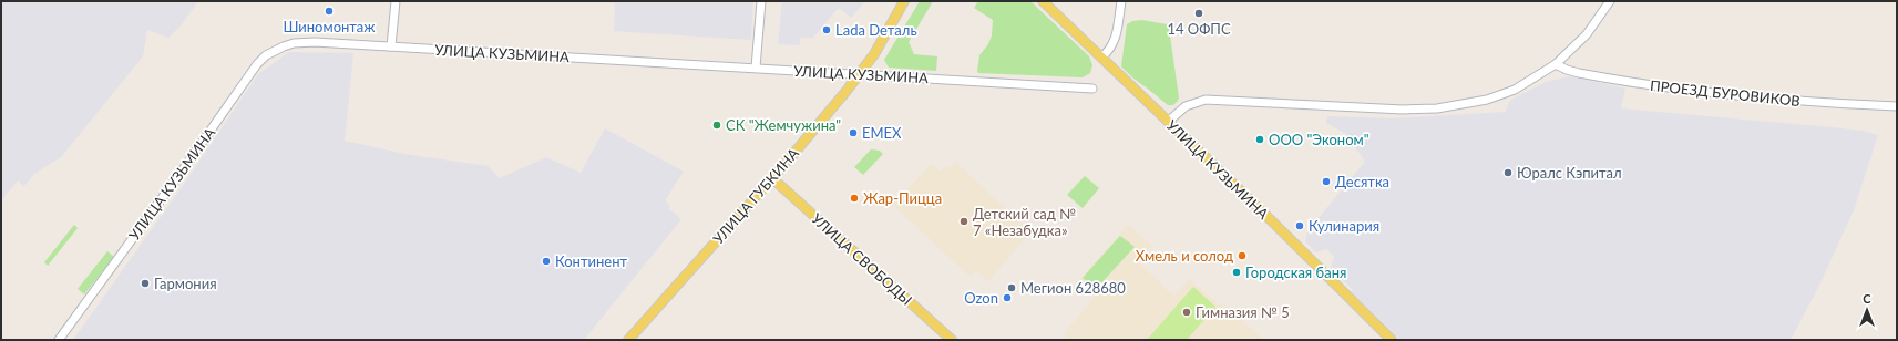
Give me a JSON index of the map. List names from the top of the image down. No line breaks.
{"streets":{"main road":["УЛИЦА КУЗЬМИНА","УЛИЦА ГУБКИНА","УЛИЦА СВОБОДЫ"],"street":["ПРОЕЗД БУРОВИКОВ"]},"crossings":[["УЛИЦА КУЗЬМИНА","УЛИЦА ГУБКИНА"],["УЛИЦА ГУБКИНА","УЛИЦА СВОБОДЫ"]],"places":["Шиномонтаж","14 ОФПС","Lada Dеталь","СК \"Жемчужина\"","EMEX","ООО \"Эконом\"","Юралс Кэпитал","Десятка","Жар-Пицца","Детский сад № 7 «Незабудка»","Кулинария","Хмель и солод","Континент","Городская баня","Гармония","Мегион 628680","Ozon","Гимназия № 5"],"north":"top"}
